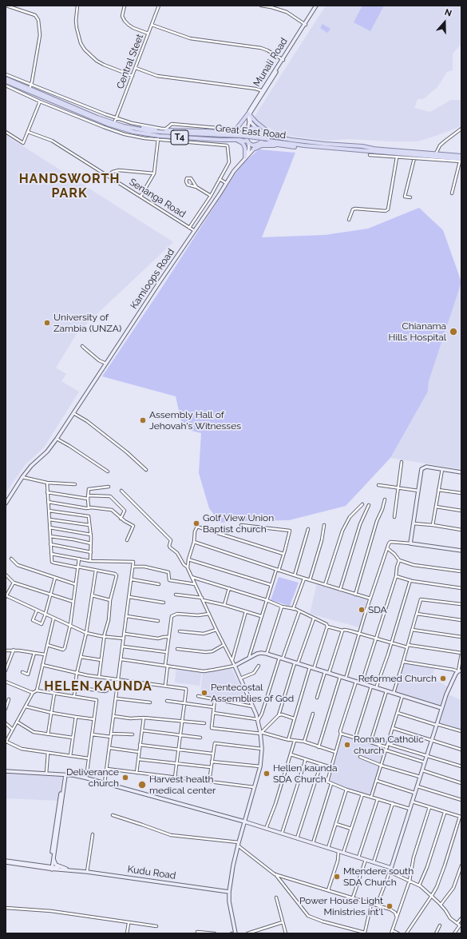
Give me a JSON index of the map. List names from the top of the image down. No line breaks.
{"streets":{"main road":["Munali Road","Great East Road","T4","Kamloops Road","Kudu Road"],"street":["Central Steet","Senanga Road"]},"crossings":[["Central Steet","Great East Road"],["Munali Road","Great East Road"],["Munali Road","Kamloops Road"],["Great East Road","Kamloops Road"],["Senanga Road","Kamloops Road"]],"districts":["HANDSWORTH PARK","HELEN KAUNDA"],"places":["University of Zambia (UNZA)","Chianama Hills Hospital","Assembly Hall of Jehovah's Witnesses","Golf View Union Baptist church","SDA","Reformed Church","Pentecostal Assemblies of God","Roman Catholic church","Hellen kaunda SDA Church","Deliverance church","Harvest health medical center","Mtendere south SDA Church","Power House Light Ministries int'l"],"north":"top"}
